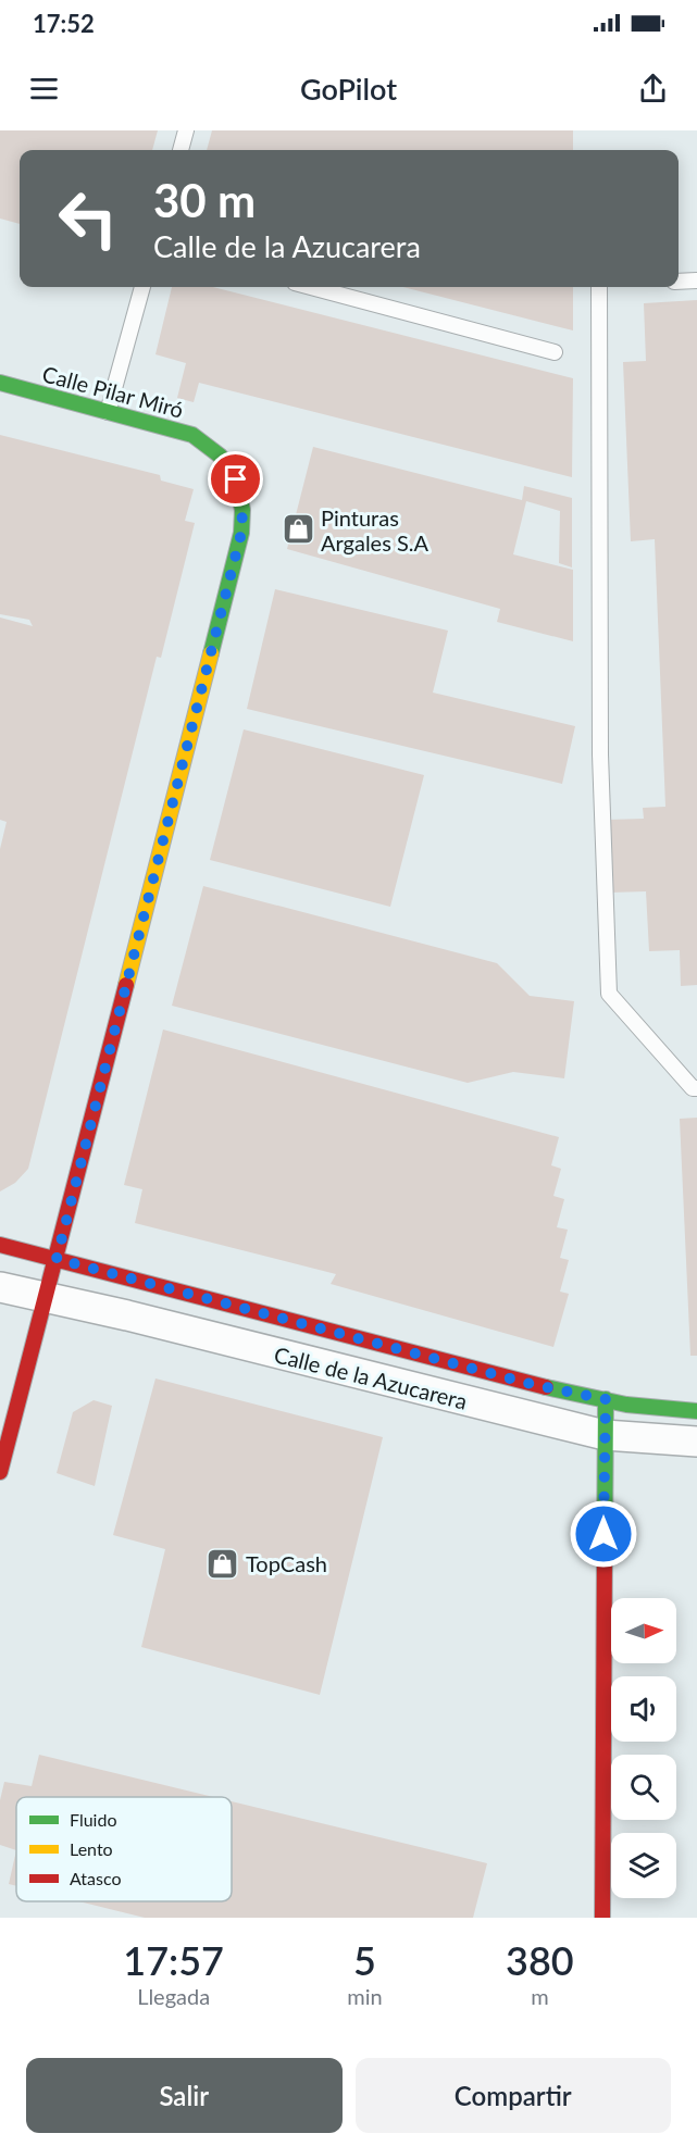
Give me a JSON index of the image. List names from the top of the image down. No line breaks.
{"streets":{"street":["Calle Pilar Miró","Calle de la Azucarera"]},"crossings":[["Calle Pilar Miró","Calle de la Azucarera"]],"places":{"shop":["Pinturas Argales S.A","TopCash"]},"legend":["Fluido","Lento","Atasco"],"north":"right","page":{"status":"17:52","header":"GoPilot","turn":["30 m","Calle de la Azucarera"],"eta":["17:57","Llegada","5","min","380","m"],"buttons":["Salir","Compartir"]}}
